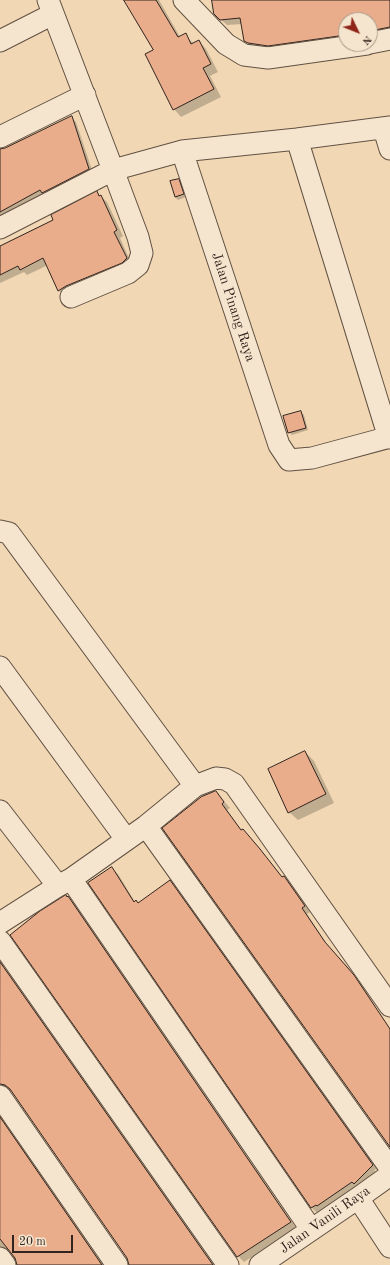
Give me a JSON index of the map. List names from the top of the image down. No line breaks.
{"streets":{"street":["Jalan Pinang Raya","Jalan Vanili Raya"]},"scale_bar":"20 m","north":"bottom right"}
